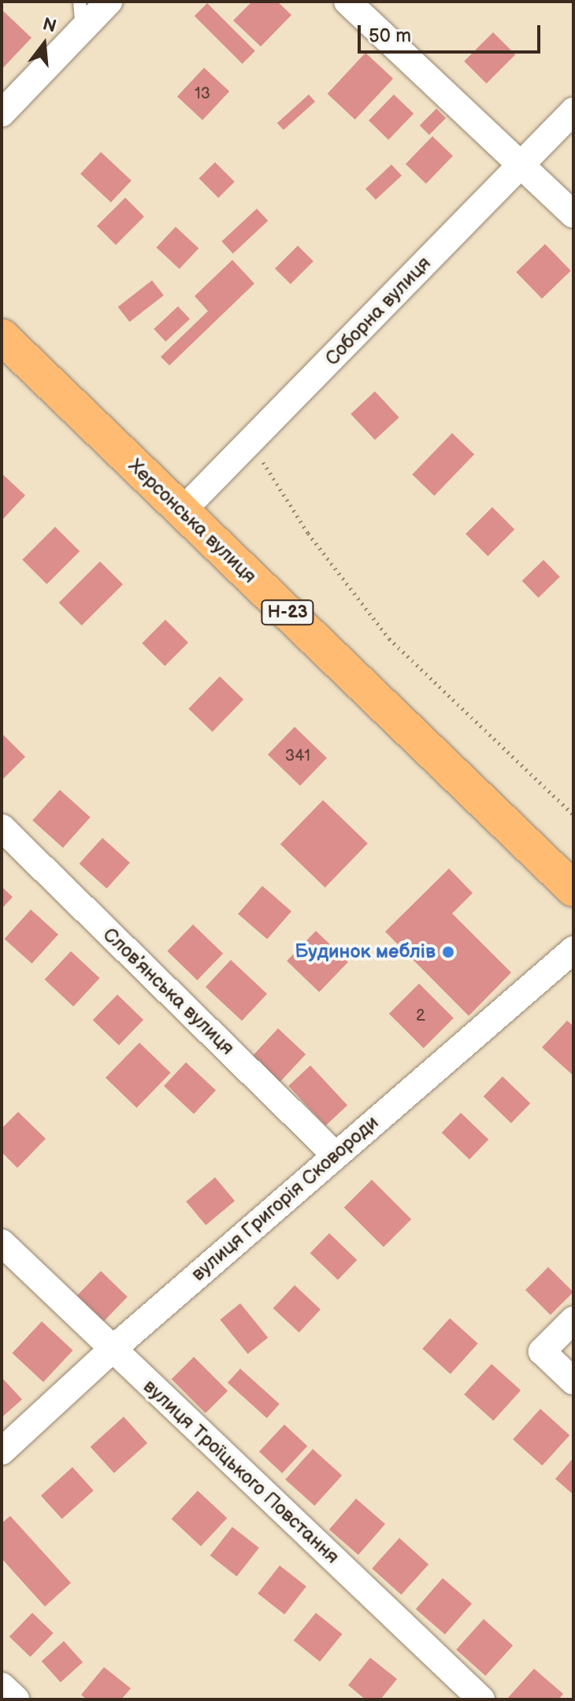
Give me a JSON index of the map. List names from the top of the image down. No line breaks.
{"streets":{"main road":["Херсонська вулиця","Н-23"],"street":["Соборна вулиця","Словʼянська вулиця","вулиця Григорія Сковороди","вулиця Троїцького Повстання"]},"crossings":[["Соборна вулиця","Херсонська вулиця"],["Словʼянська вулиця","вулиця Григорія Сковороди"],["вулиця Григорія Сковороди","вулиця Троїцького Повстання"]],"places":["Будинок меблів"],"house_numbers":["13","341","2"],"scale_bar":"50 m","north":"top"}
